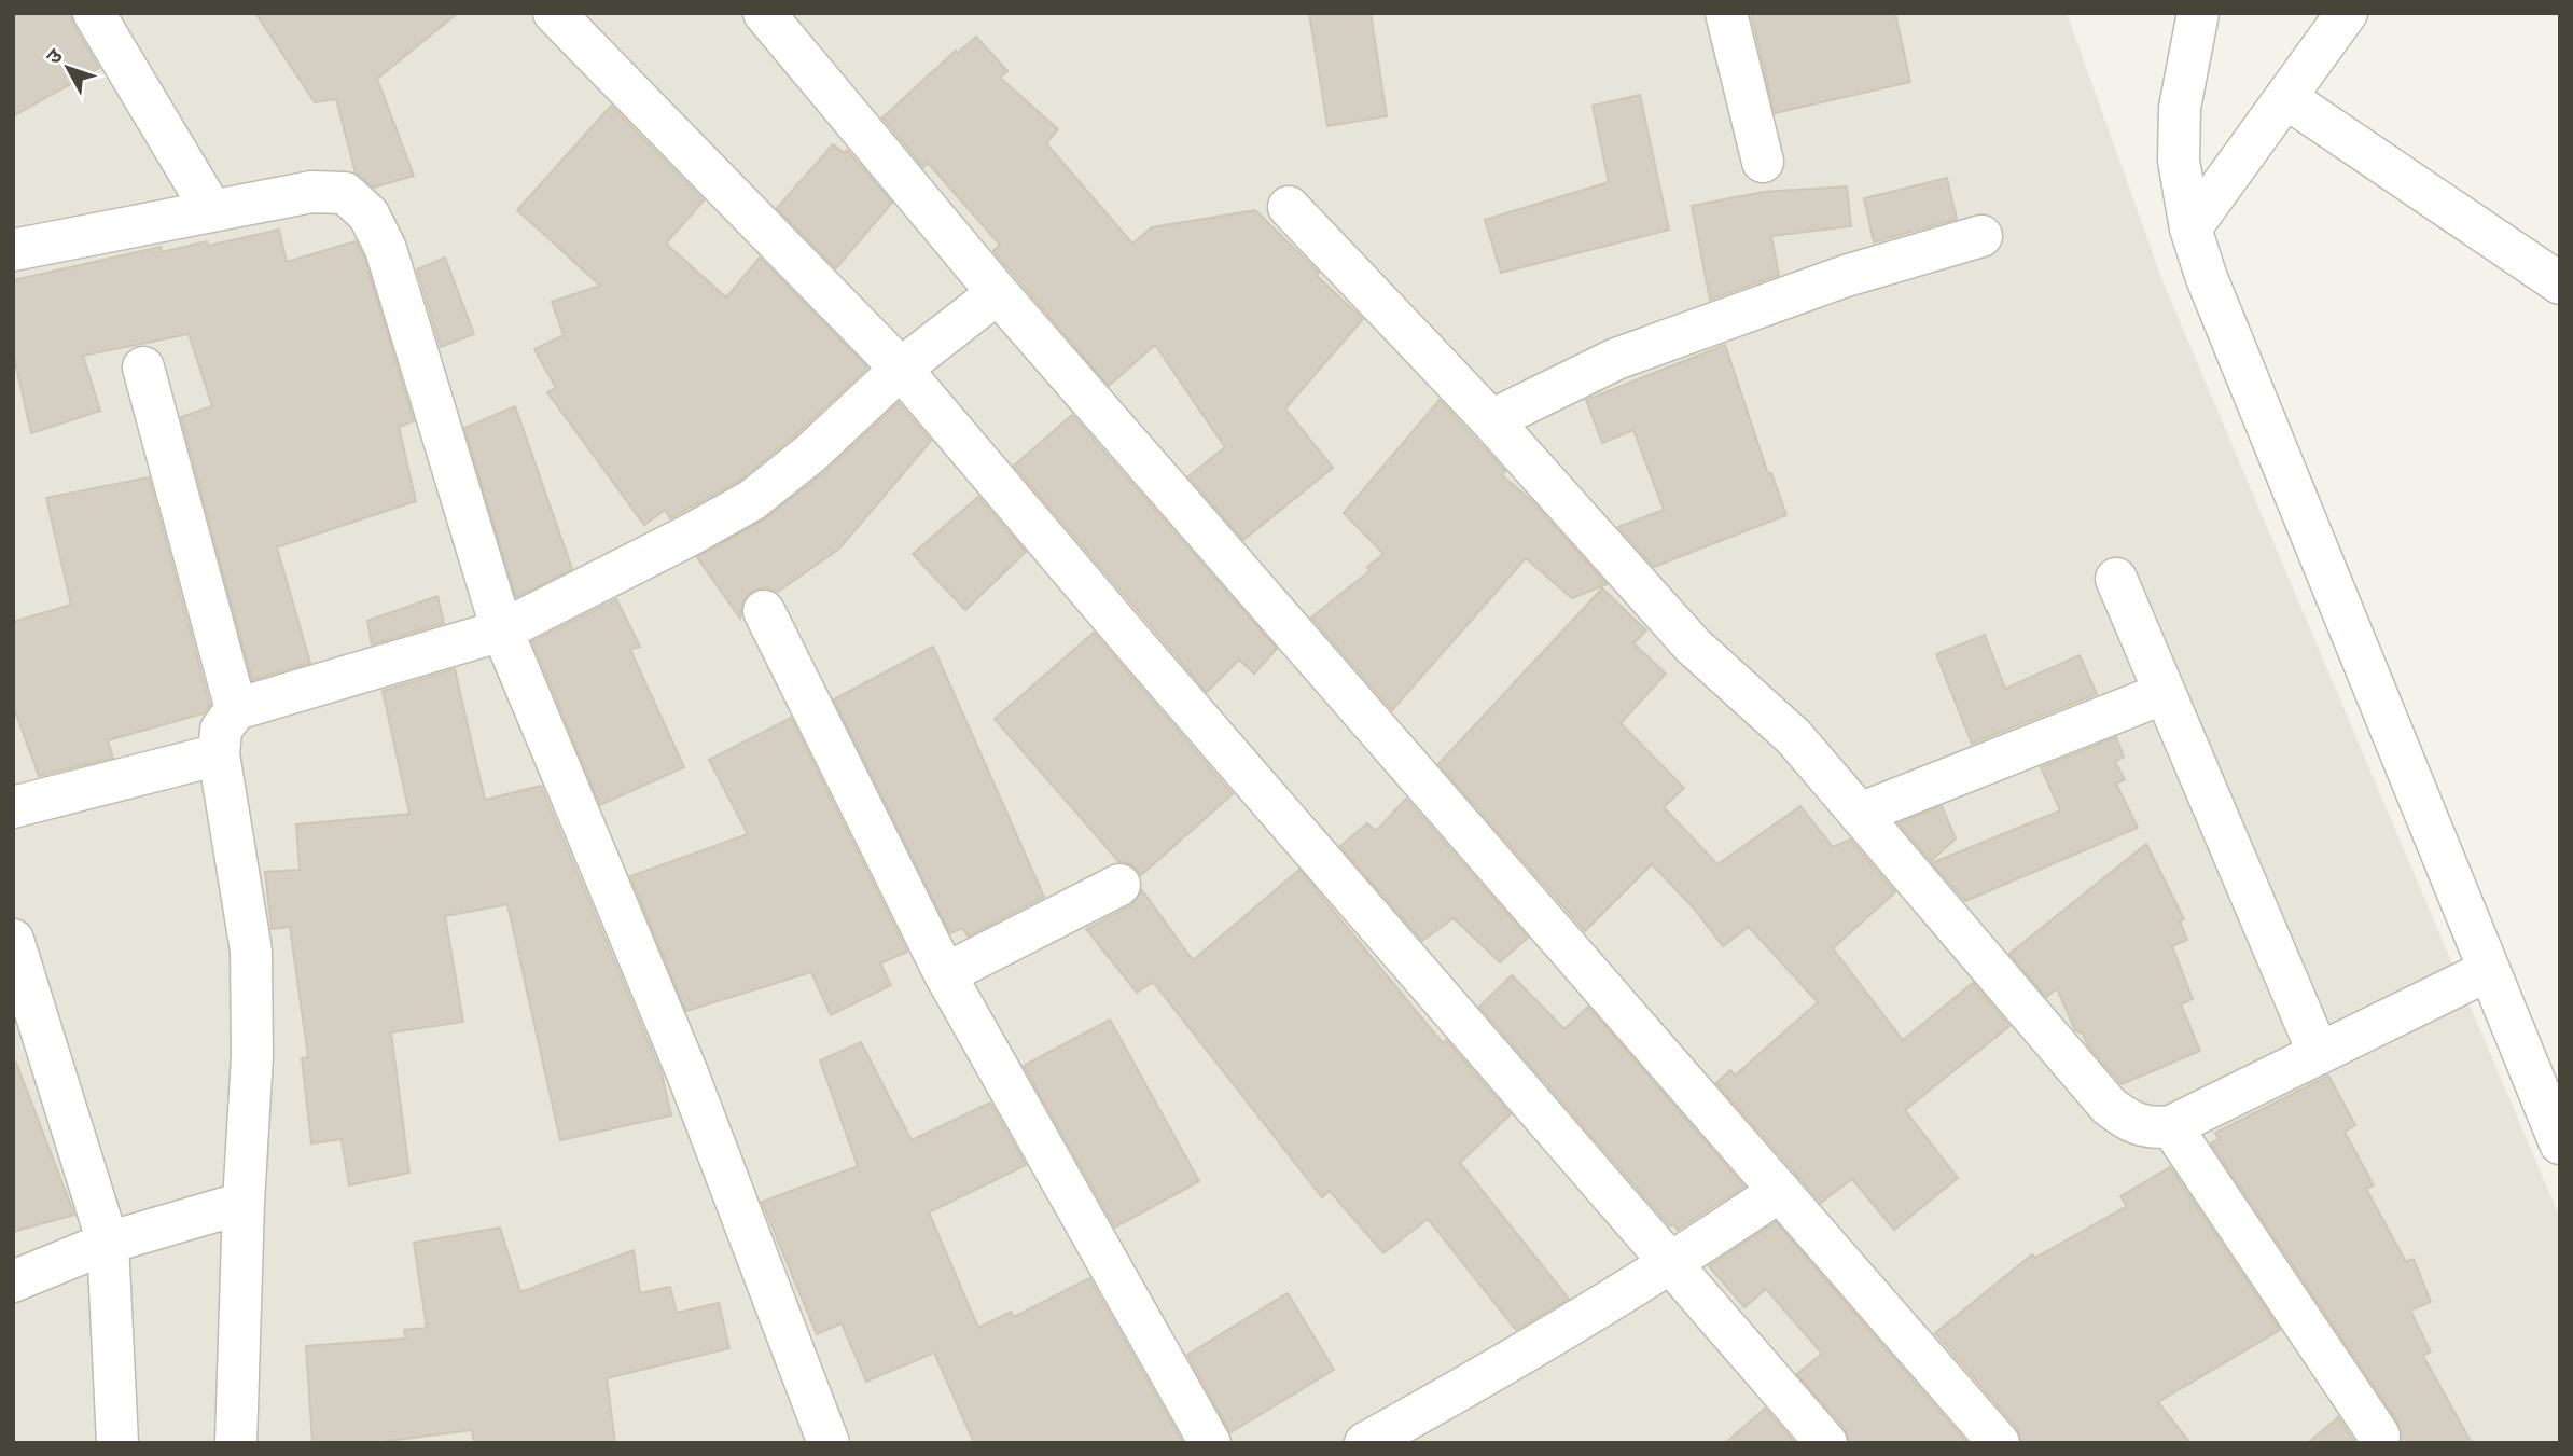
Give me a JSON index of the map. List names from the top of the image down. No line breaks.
{"north":"top left"}
